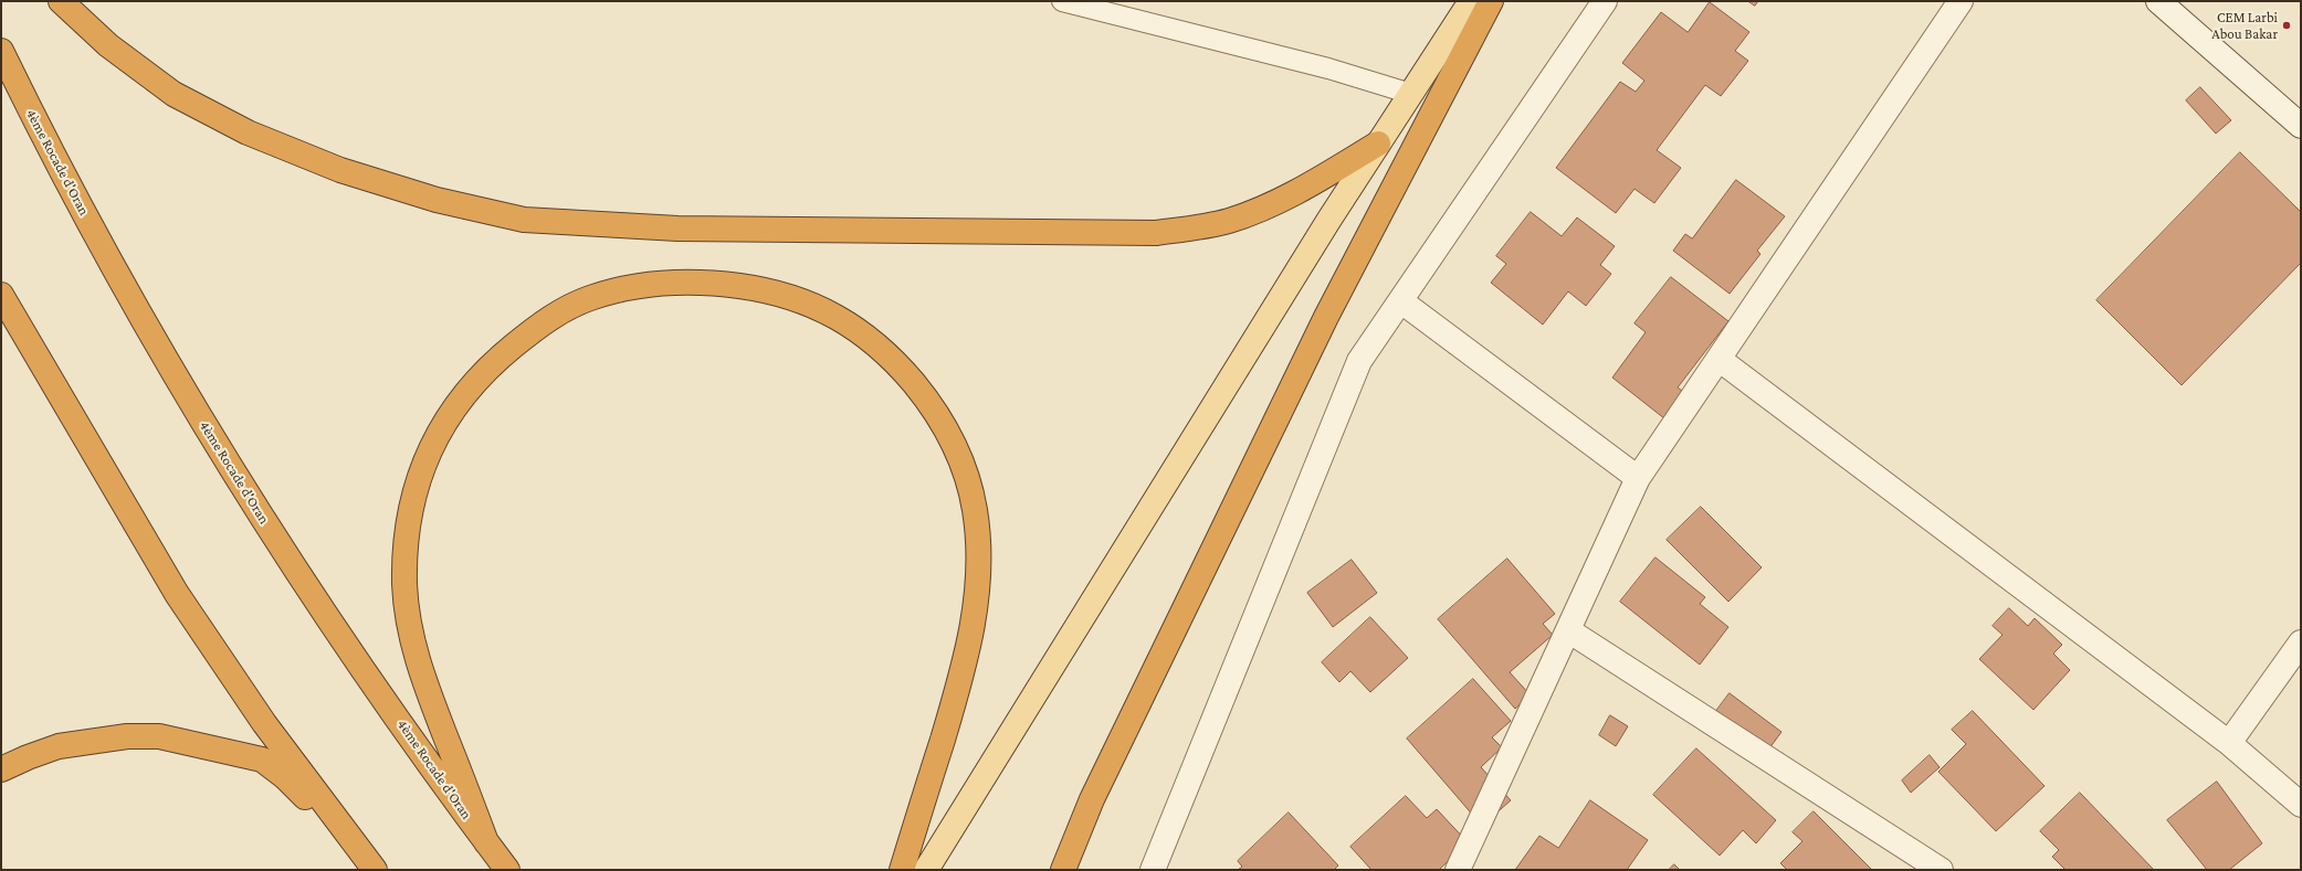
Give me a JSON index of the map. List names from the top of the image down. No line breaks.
{"streets":{"highway":["4ème Rocade d'Oran"]},"places":["CEM Larbi Abou Bakar"]}
